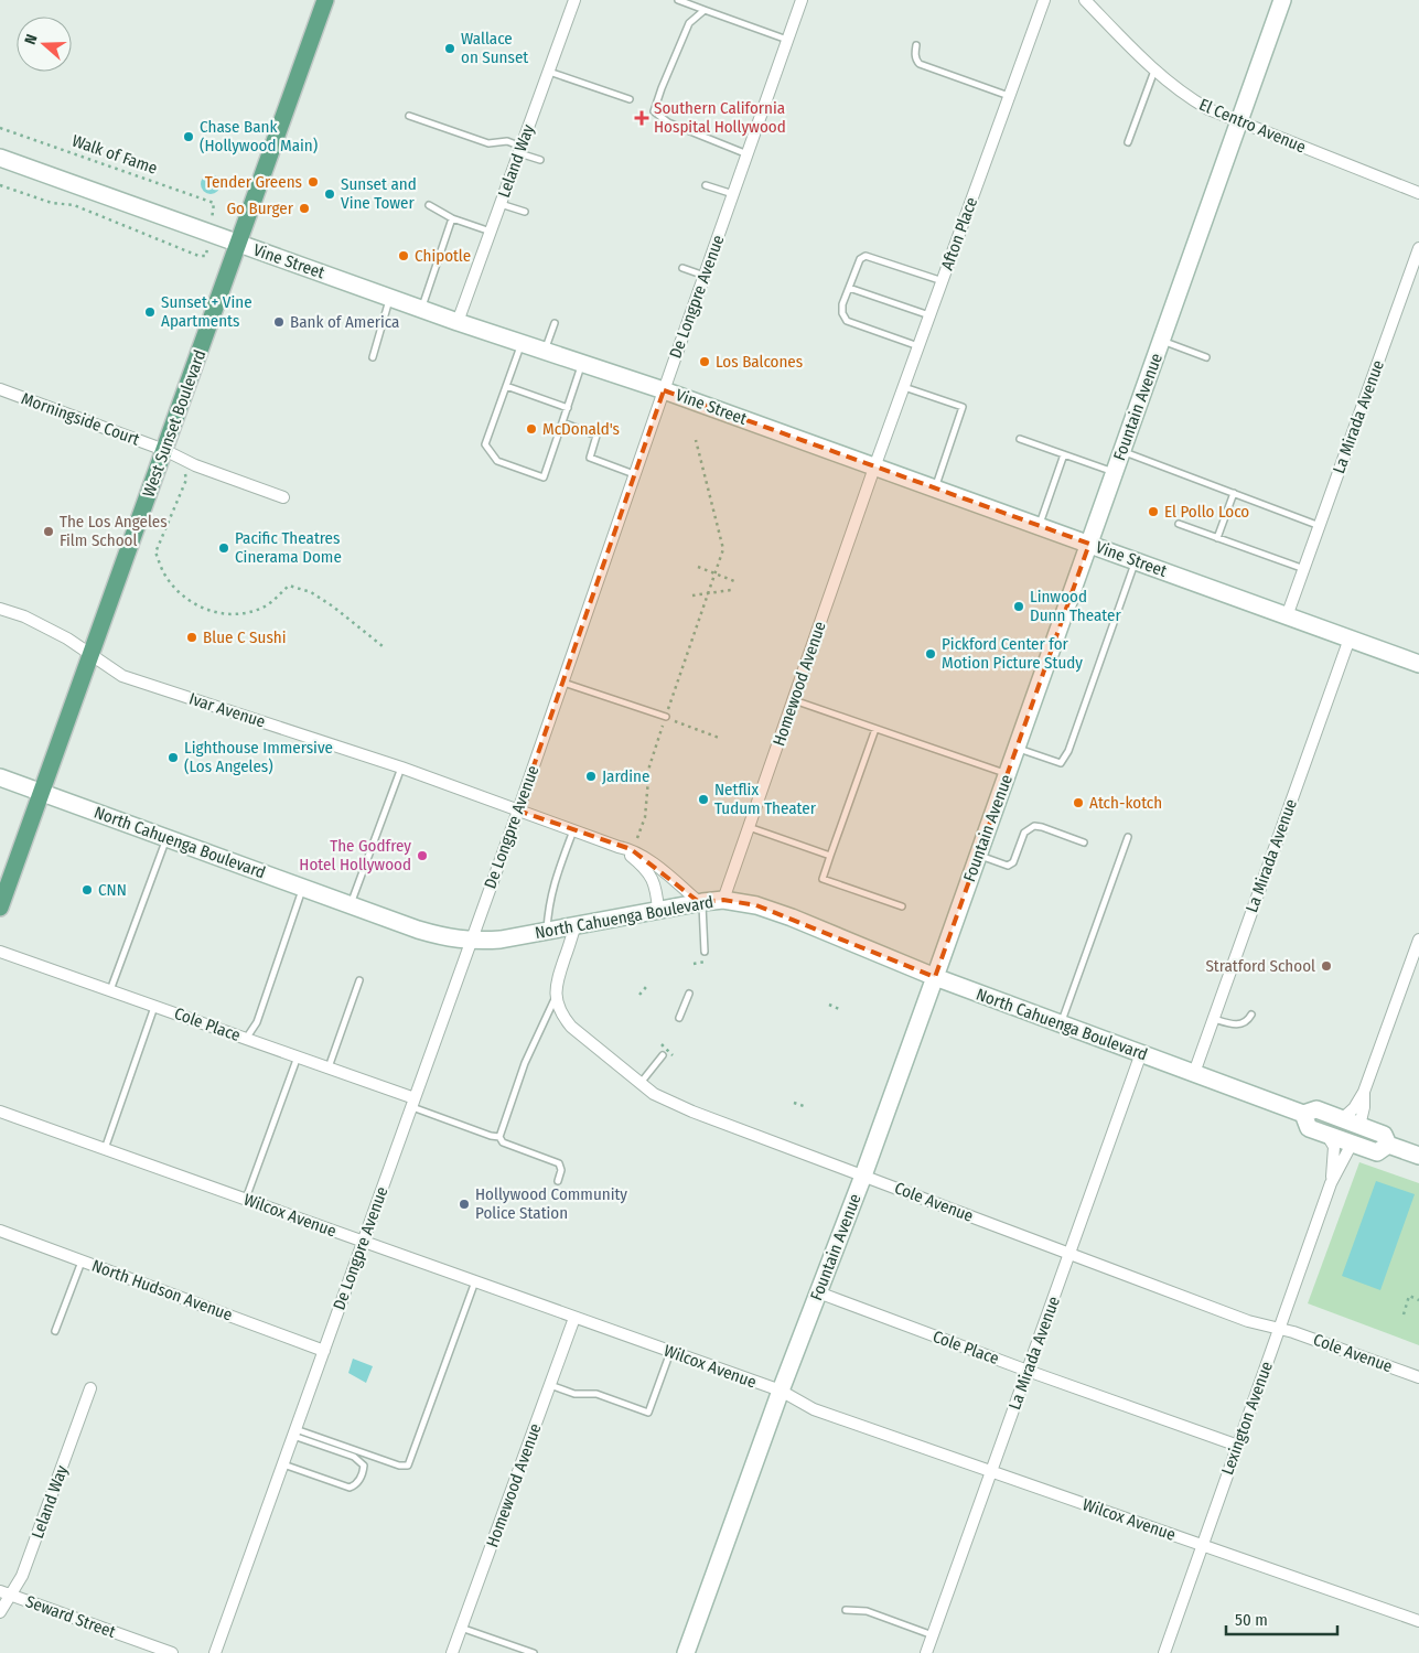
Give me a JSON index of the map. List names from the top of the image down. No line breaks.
{"streets":{"main road":["Vine Street","Fountain Avenue","West Sunset Boulevard","North Cahuenga Boulevard"],"street":["El Centro Avenue","Leland Way","Afton Place","De Longpre Avenue","La Mirada Avenue","Morningside Court","Homewood Avenue","Ivar Avenue","Cole Place","Cole Avenue","Wilcox Avenue","North Hudson Avenue","Lexington Avenue","Seward Street"],"path":["Walk of Fame"]},"crossings":[["El Centro Avenue","Fountain Avenue"],["Leland Way","Vine Street"],["Leland Way","Seward Street"],["Afton Place","Vine Street"],["Afton Place","Homewood Avenue"],["Vine Street","De Longpre Avenue"],["Vine Street","Fountain Avenue"],["Vine Street","La Mirada Avenue"],["Vine Street","West Sunset Boulevard"],["Vine Street","Homewood Avenue"],["De Longpre Avenue","Ivar Avenue"],["De Longpre Avenue","North Cahuenga Boulevard"],["De Longpre Avenue","Cole Place"],["De Longpre Avenue","Wilcox Avenue"],["De Longpre Avenue","North Hudson Avenue"],["Fountain Avenue","North Cahuenga Boulevard"],["Fountain Avenue","Cole Place"],["Fountain Avenue","Cole Avenue"],["Fountain Avenue","Wilcox Avenue"],["La Mirada Avenue","North Cahuenga Boulevard"],["La Mirada Avenue","Cole Place"],["La Mirada Avenue","Cole Avenue"],["La Mirada Avenue","Wilcox Avenue"],["Morningside Court","West Sunset Boulevard"],["West Sunset Boulevard","Ivar Avenue"],["West Sunset Boulevard","North Cahuenga Boulevard"],["Homewood Avenue","North Cahuenga Boulevard"],["Homewood Avenue","Wilcox Avenue"],["Ivar Avenue","North Cahuenga Boulevard"],["North Cahuenga Boulevard","Lexington Avenue"],["Cole Place","Lexington Avenue"],["Cole Avenue","Lexington Avenue"],["Wilcox Avenue","Lexington Avenue"]],"places":{"other":["Wallace on Sunset","Chase Bank (Hollywood Main)","Tender Greens","Sunset and Vine Tower","Go Burger","Chipotle","Sunset + Vine Apartments","Bank of America","Los Balcones","McDonald's","El Pollo Loco","The Los Angeles Film School","Pacific Theatres Cinerama Dome","Linwood Dunn Theater","Blue C Sushi","Pickford Center for Motion Picture Study","Lighthouse Immersive (Los Angeles)","Jardine","Netflix Tudum Theater","Atch-kotch","The Godfrey Hotel Hollywood","CNN","Stratford School","Hollywood Community Police Station"],"health":["Southern California Hospital Hollywood"]},"scale_bar":"50 m","north":"left"}
